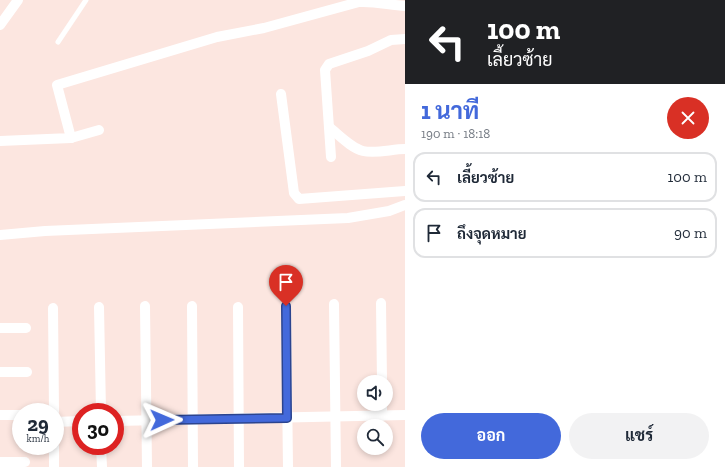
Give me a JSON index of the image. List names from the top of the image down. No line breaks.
{"page":{"turn":["100 m","เลี้ยวซ้าย"],"heading":["1 นาที","190 m · 18:18"],"list":[{"name":"เลี้ยวซ้าย","value":"100 m"},{"name":"ถึงจุดหมาย","value":"90 m"}],"speed":"29 km/h","limit":"30","buttons":["ออก","แชร์"]}}
